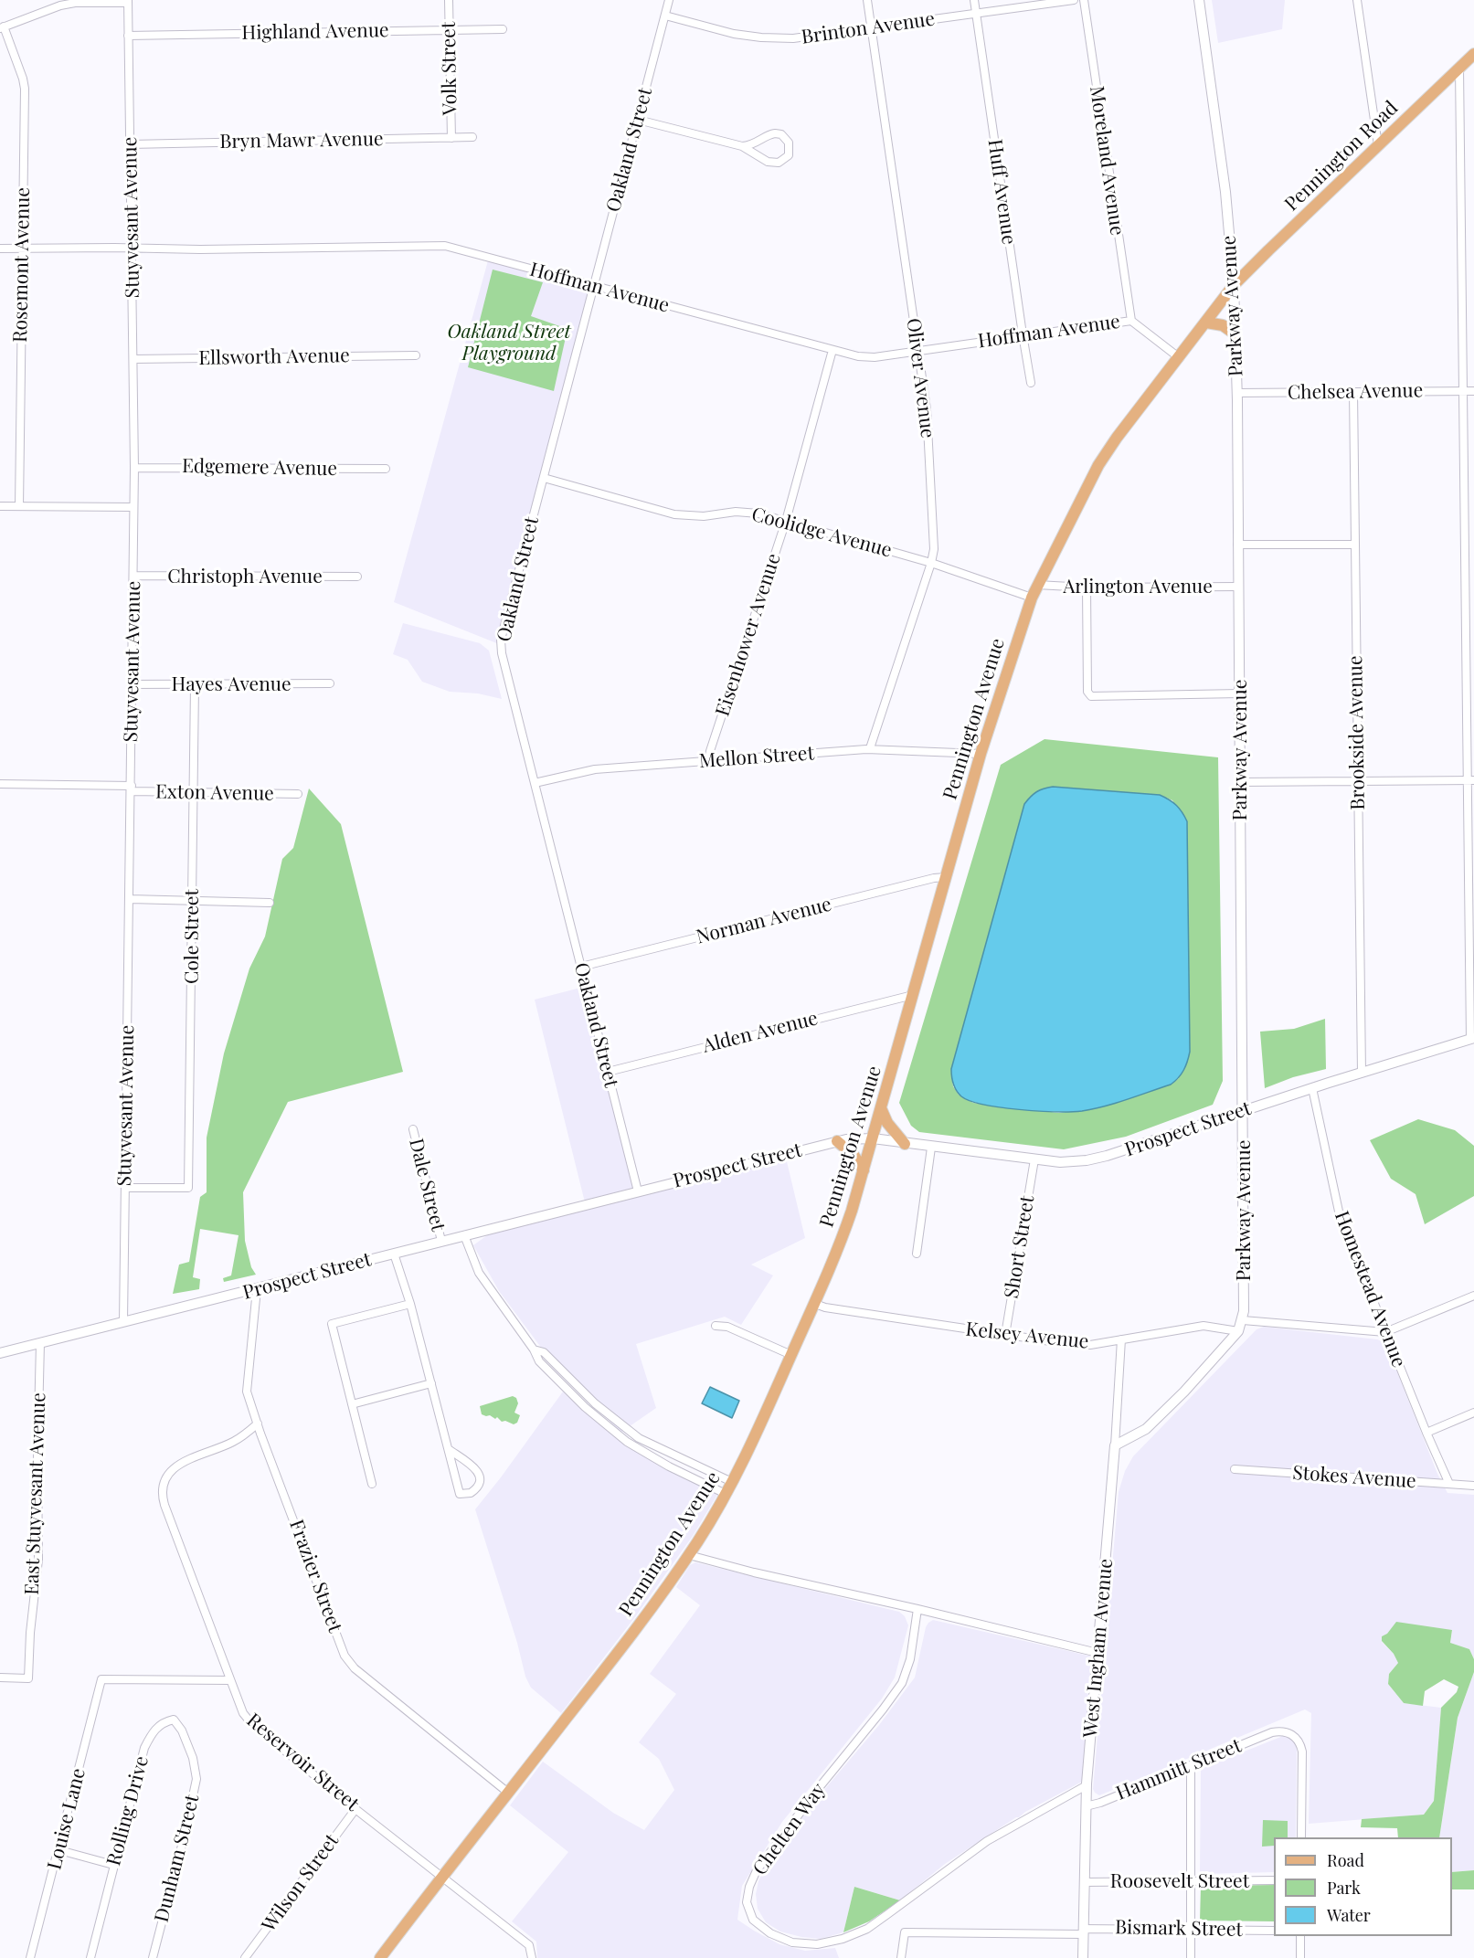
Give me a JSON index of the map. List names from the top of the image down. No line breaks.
{"streets":{"main road":["Pennington Road","Pennington Avenue"],"street":["Brinton Avenue","Highland Avenue","Volk Street","Bryn Mawr Avenue","Oakland Street","Moreland Avenue","Huff Avenue","Stuyvesant Avenue","Rosemont Avenue","Hoffman Avenue","Parkway Avenue","Ellsworth Avenue","Oliver Avenue","Chelsea Avenue","Edgemere Avenue","Coolidge Avenue","Christoph Avenue","Arlington Avenue","Eisenhower Avenue","Hayes Avenue","Brookside Avenue","Mellon Street","Exton Avenue","Norman Avenue","Cole Street","Alden Avenue","Prospect Street","Dale Street","Short Street","Homestead Avenue","Kelsey Avenue","Stokes Avenue","East Stuyvesant Avenue","Frazier Street","West Ingham Avenue","Reservoir Street","Hammitt Street","Rolling Drive","Louise Lane","Chelten Way","Dunham Street","Roosevelt Street","Wilson Street","Bismark Street"]},"crossings":[["Brinton Avenue","Oakland Street"],["Brinton Avenue","Huff Avenue"],["Brinton Avenue","Oliver Avenue"],["Highland Avenue","Volk Street"],["Highland Avenue","Stuyvesant Avenue"],["Volk Street","Bryn Mawr Avenue"],["Bryn Mawr Avenue","Stuyvesant Avenue"],["Oakland Street","Hoffman Avenue"],["Oakland Street","Coolidge Avenue"],["Oakland Street","Mellon Street"],["Oakland Street","Norman Avenue"],["Oakland Street","Alden Avenue"],["Oakland Street","Prospect Street"],["Pennington Road","Parkway Avenue"],["Pennington Road","Pennington Avenue"],["Moreland Avenue","Hoffman Avenue"],["Huff Avenue","Hoffman Avenue"],["Stuyvesant Avenue","Hoffman Avenue"],["Stuyvesant Avenue","Ellsworth Avenue"],["Stuyvesant Avenue","Edgemere Avenue"],["Stuyvesant Avenue","Christoph Avenue"],["Stuyvesant Avenue","Hayes Avenue"],["Stuyvesant Avenue","Exton Avenue"],["Stuyvesant Avenue","Cole Street"],["Stuyvesant Avenue","Prospect Street"],["Rosemont Avenue","Hoffman Avenue"],["Hoffman Avenue","Oliver Avenue"],["Hoffman Avenue","Eisenhower Avenue"],["Hoffman Avenue","Pennington Avenue"],["Parkway Avenue","Chelsea Avenue"],["Parkway Avenue","Arlington Avenue"],["Parkway Avenue","Pennington Avenue"],["Parkway Avenue","Prospect Street"],["Parkway Avenue","Kelsey Avenue"],["Parkway Avenue","West Ingham Avenue"],["Oliver Avenue","Coolidge Avenue"],["Oliver Avenue","Mellon Street"],["Chelsea Avenue","Brookside Avenue"],["Coolidge Avenue","Eisenhower Avenue"],["Coolidge Avenue","Pennington Avenue"],["Arlington Avenue","Pennington Avenue"],["Eisenhower Avenue","Mellon Street"],["Hayes Avenue","Cole Street"],["Pennington Avenue","Mellon Street"],["Pennington Avenue","Norman Avenue"],["Pennington Avenue","Alden Avenue"],["Pennington Avenue","Prospect Street"],["Pennington Avenue","Kelsey Avenue"],["Pennington Avenue","Frazier Street"],["Pennington Avenue","Reservoir Street"],["Brookside Avenue","Prospect Street"],["Exton Avenue","Cole Street"],["Prospect Street","Dale Street"],["Prospect Street","Short Street"],["Prospect Street","Homestead Avenue"],["Prospect Street","East Stuyvesant Avenue"],["Prospect Street","Frazier Street"],["Short Street","Kelsey Avenue"],["Homestead Avenue","Stokes Avenue"],["Kelsey Avenue","West Ingham Avenue"],["Frazier Street","Reservoir Street"],["West Ingham Avenue","Hammitt Street"],["West Ingham Avenue","Chelten Way"],["West Ingham Avenue","Roosevelt Street"],["West Ingham Avenue","Bismark Street"],["Reservoir Street","Louise Lane"],["Reservoir Street","Wilson Street"],["Rolling Drive","Dunham Street"]],"parks":["Oakland Street Playground"],"legend":["Road","Park","Water"]}
